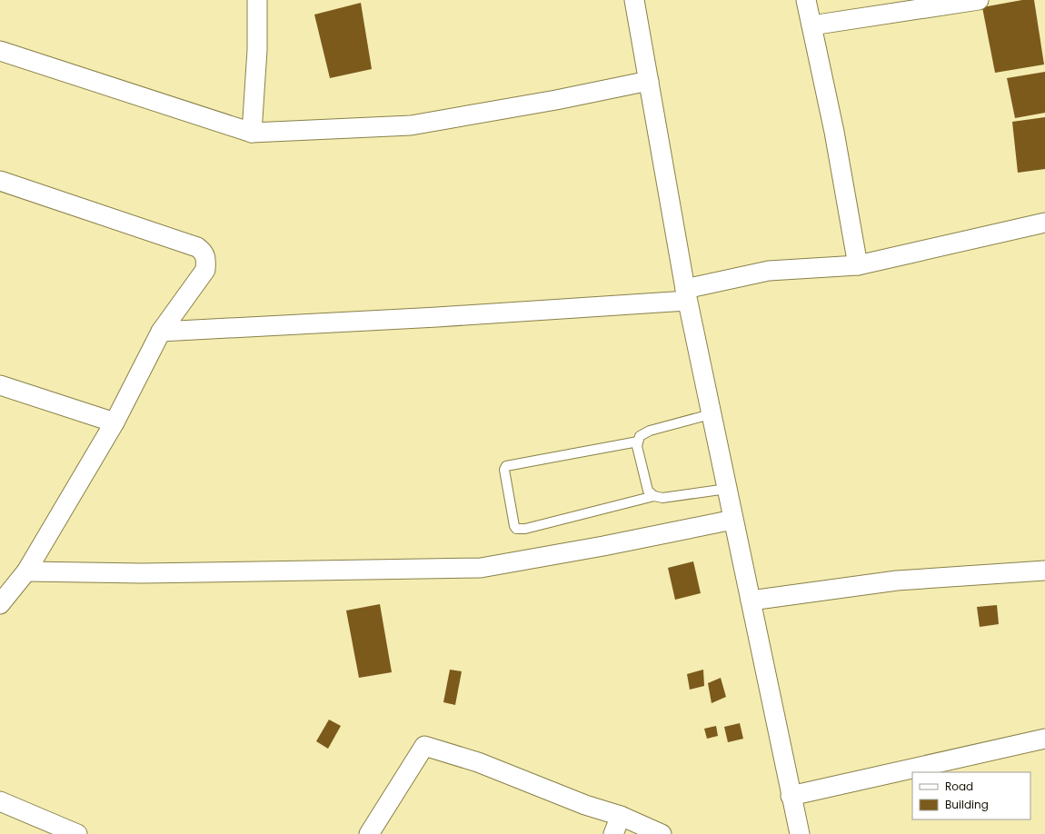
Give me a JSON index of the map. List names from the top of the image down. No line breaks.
{"legend":["Road","Building"]}
